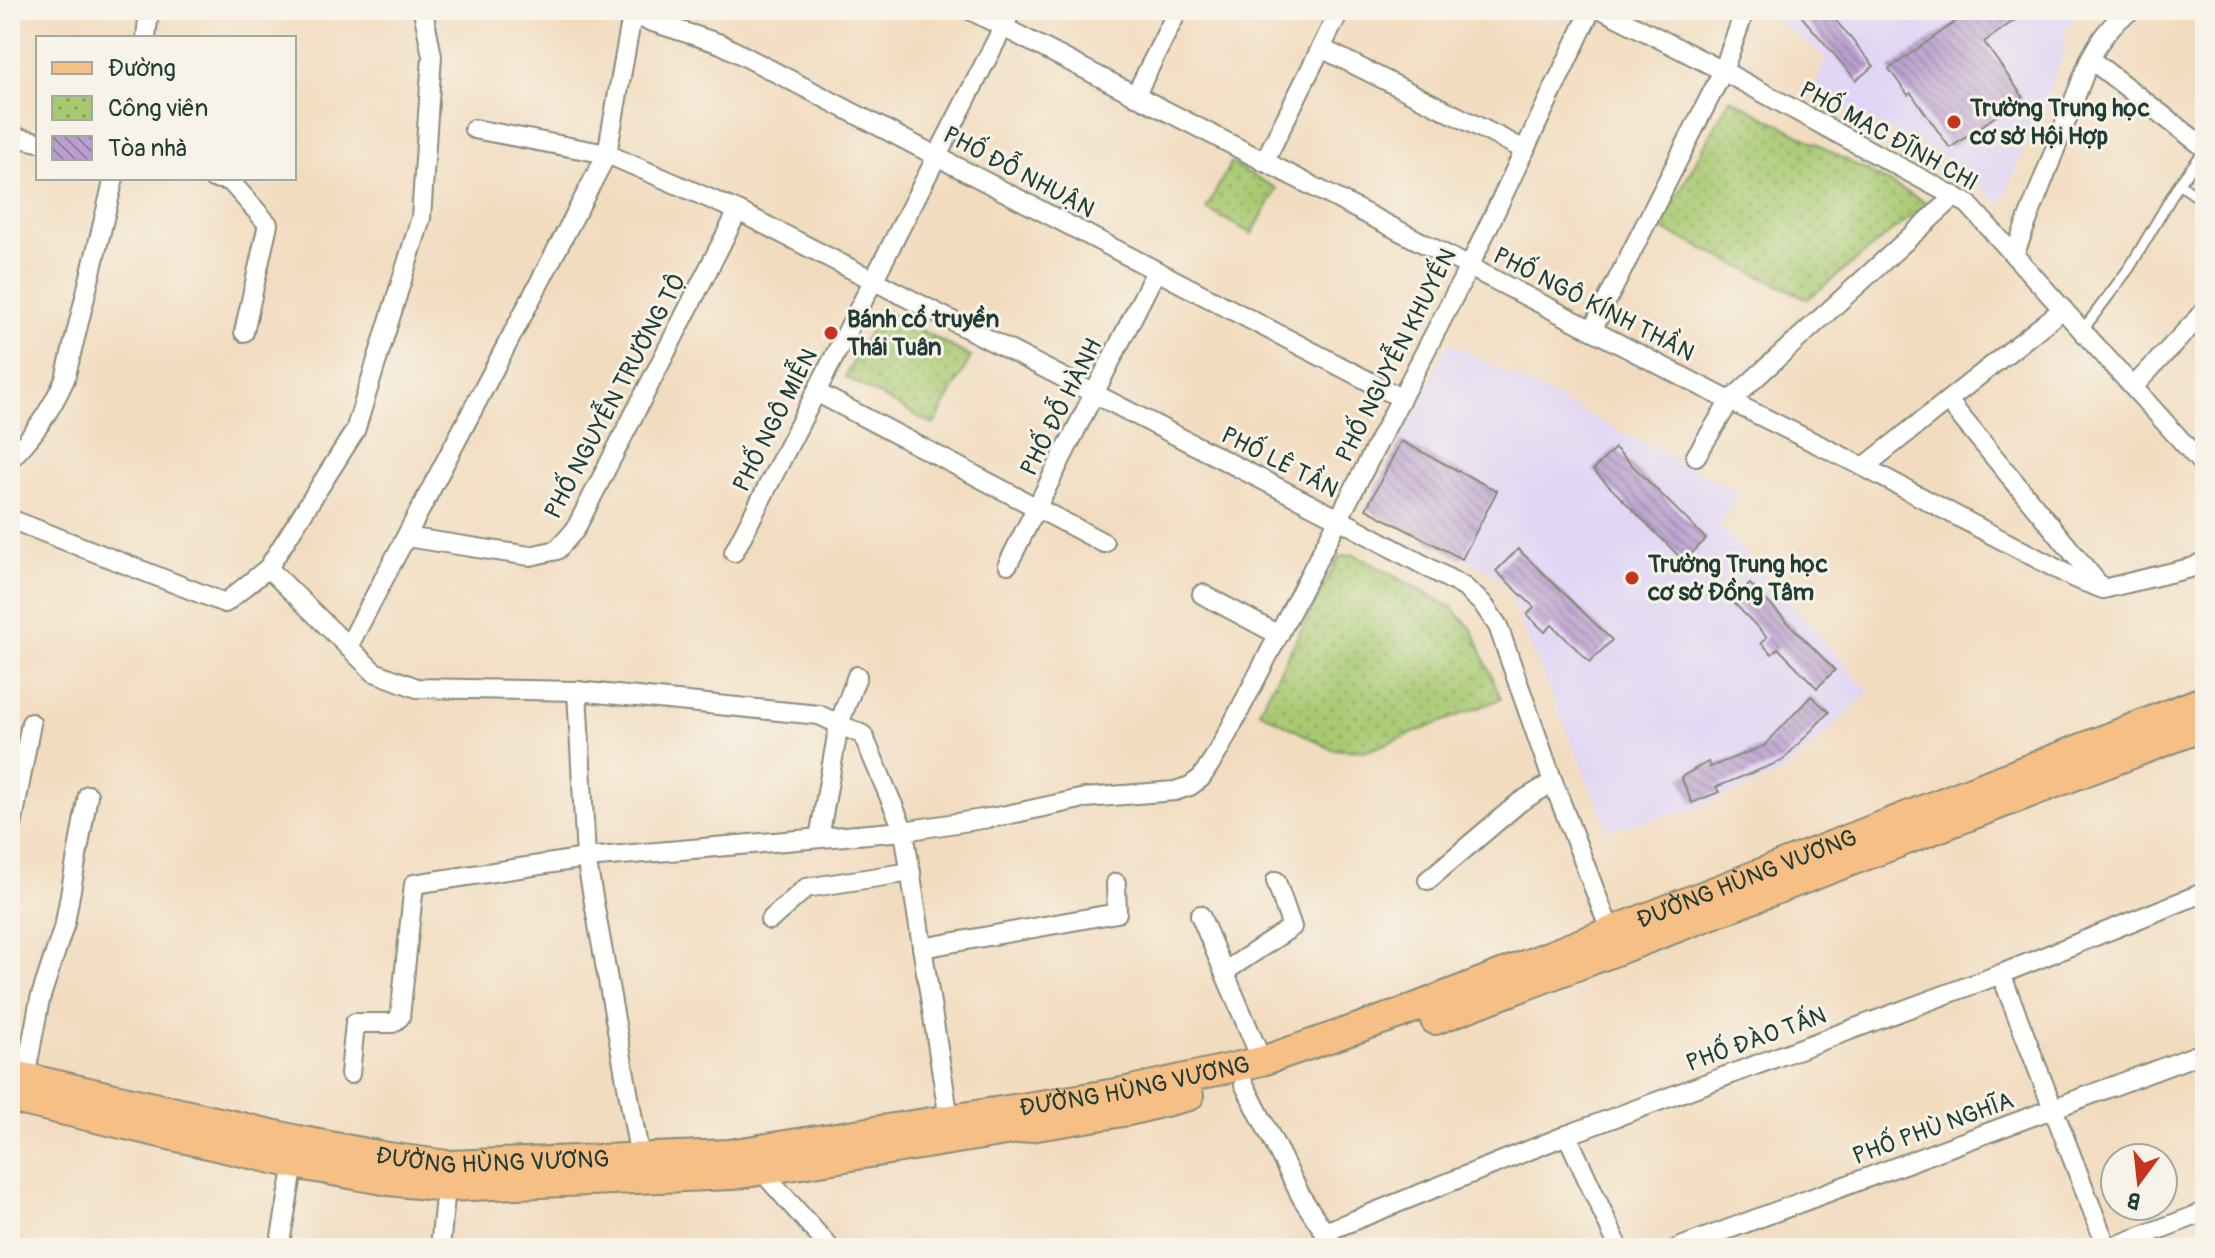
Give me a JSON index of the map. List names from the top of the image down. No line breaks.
{"streets":{"main road":["ĐƯỜNG HÙNG VƯƠNG"],"street":["PHỐ MẠC ĐĨNH CHI","PHỐ ĐỖ NHUẬN","PHỐ NGÔ KÍNH THẦN","PHỐ NGUYỄN KHUYẾN","PHỐ NGUYỄN TRƯỜNG TỘ","PHỐ ĐỖ HÀNH","PHỐ NGÔ MIỄN","PHỐ LÊ TẦN","PHỐ ĐÀO TẤN","PHỐ PHÙ NGHĨA"]},"crossings":[["PHỐ ĐỖ NHUẬN","PHỐ NGUYỄN KHUYẾN"],["PHỐ ĐỖ NHUẬN","PHỐ ĐỖ HÀNH"],["PHỐ ĐỖ NHUẬN","PHỐ NGÔ MIỄN"],["PHỐ NGÔ KÍNH THẦN","PHỐ NGUYỄN KHUYẾN"],["PHỐ NGÔ KÍNH THẦN","PHỐ NGÔ MIỄN"],["PHỐ NGUYỄN KHUYẾN","PHỐ LÊ TẦN"],["PHỐ NGUYỄN TRƯỜNG TỘ","PHỐ LÊ TẦN"],["PHỐ ĐỖ HÀNH","PHỐ LÊ TẦN"],["PHỐ NGÔ MIỄN","PHỐ LÊ TẦN"],["PHỐ LÊ TẦN","ĐƯỜNG HÙNG VƯƠNG"]],"places":["Trường Trung học cơ sở Hội Hợp","Bánh cổ truyền Thái Tuân","Trường Trung học cơ sở Đồng Tâm"],"legend":["Đường","Công viên","Tòa nhà"],"north":"bottom"}
